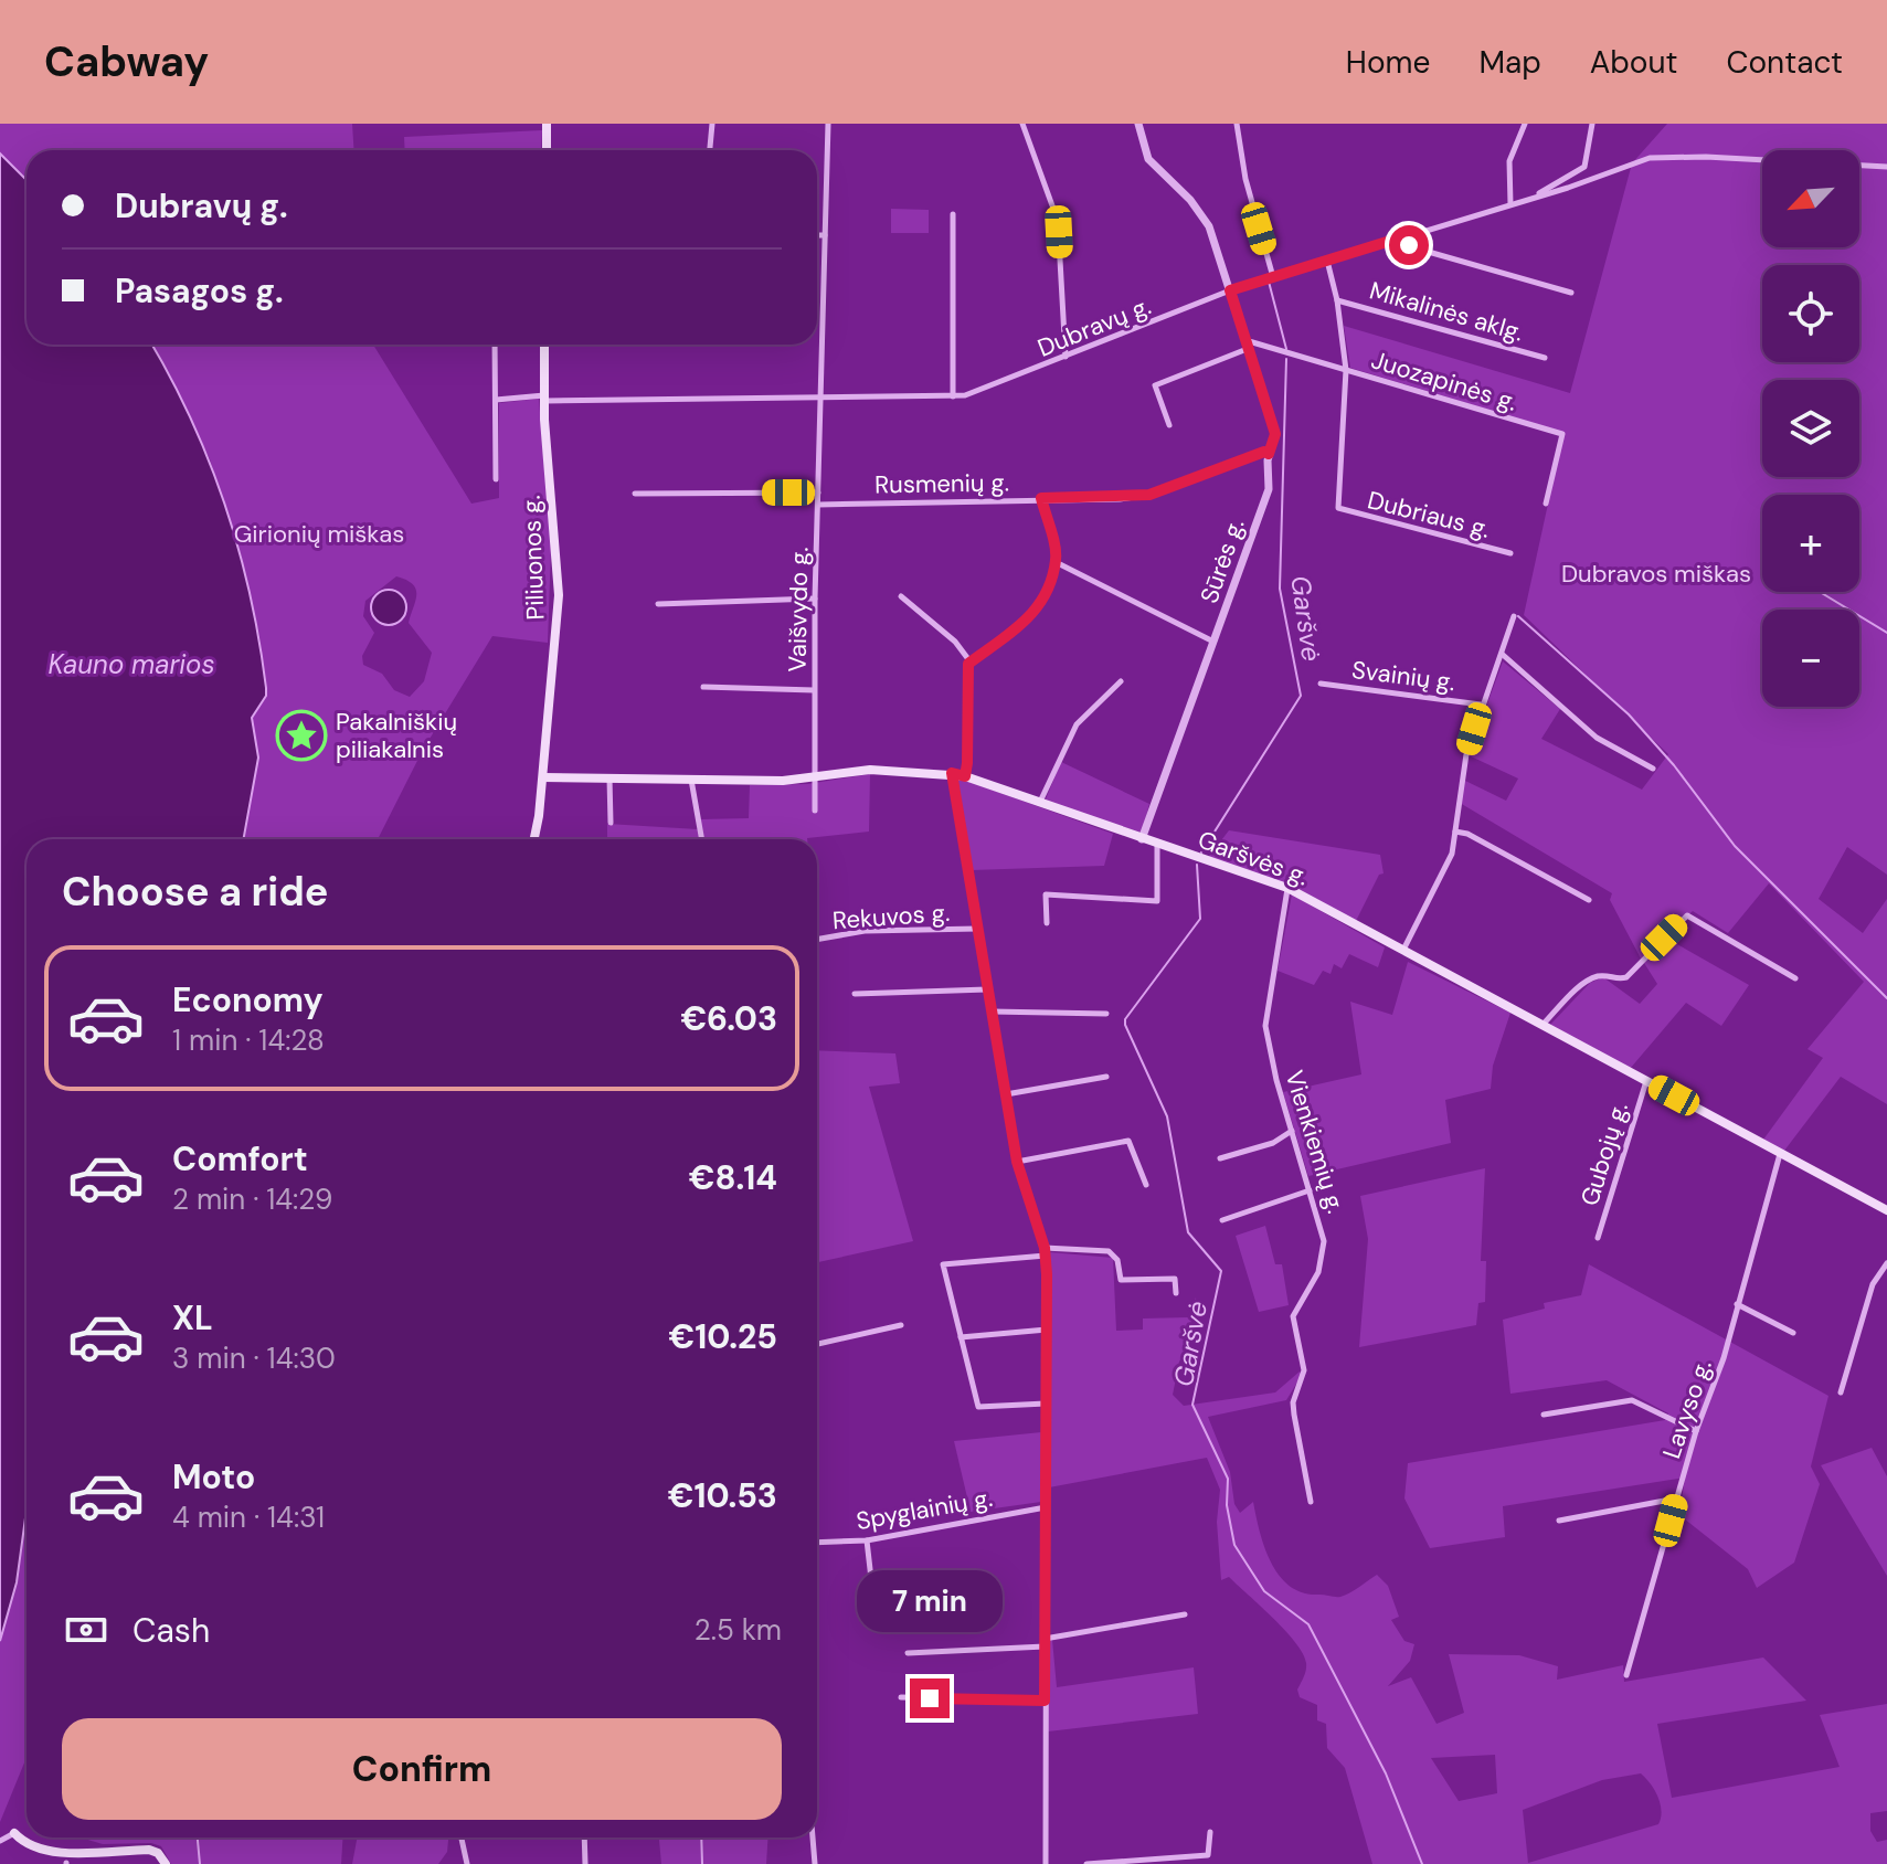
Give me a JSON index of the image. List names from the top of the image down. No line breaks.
{"streets":{"main road":["Piliuonos g.","Garšvės g."],"street":["Mikalinės aklg.","Dubravų g.","Juozapinės g.","Rusmenių g.","Dubriaus g.","Sūrės g.","Vaišvydo g.","Svainių g.","Rekuvos g.","Vienkiemių g.","Gubojų g.","Lavyso g.","Spyglainių g."]},"crossings":[["Dubravų g.","Piliuonos g."],["Dubravų g.","Sūrės g."],["Dubravų g.","Vaišvydo g."],["Juozapinės g.","Dubriaus g."],["Juozapinės g.","Sūrės g."],["Rusmenių g.","Sūrės g."],["Rusmenių g.","Vaišvydo g."],["Piliuonos g.","Garšvės g."],["Sūrės g.","Garšvės g."],["Vaišvydo g.","Garšvės g."],["Garšvės g.","Vienkiemių g."],["Garšvės g.","Gubojų g."],["Garšvės g.","Lavyso g."]],"water":["Garšvė","Kauno marios"],"parks":["Girionių miškas","Dubravos miškas"],"places":{"place":["Pakalniškių piliakalnis"]},"north":"bottom left","page":{"header":"Cabway","nav":["Home","Map","About","Contact"],"map_buttons":["+","−"],"banner":["Dubravų g.","Pasagos g."],"heading":"Choose a ride","list":[{"name":"Economy","note":"1 min · 14:28","value":"€6.03"},{"name":"Comfort","note":"2 min · 14:29","value":"€8.14"},{"name":"XL","note":"3 min · 14:30","value":"€10.25"},{"name":"Moto","note":"4 min · 14:31","value":"€10.53"}],"bubble":"7 min","pay":["Cash","2.5 km"],"buttons":"Confirm"}}
